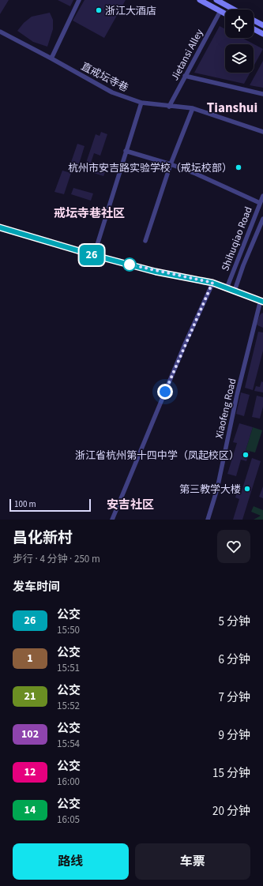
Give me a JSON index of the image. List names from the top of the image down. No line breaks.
{"streets":{"street":["Jietansi Alley","直戒坛寺巷","Shihuqiao Road","Xiaofeng Road"]},"crossings":[["Jietansi Alley","直戒坛寺巷"]],"districts":["Tianshui","戒坛寺巷社区","安吉社区"],"places":["浙江大酒店","杭州市安吉路实验学校（戒坛校部）","浙江省杭州第十四中学（凤起校区）","第三教学大楼"],"lines":["bus line 26"],"scale_bar":"100 m","page":{"on_map":"26","scale":"100 m","heading":[["昌化新村","步行 · 4 分钟 · 250 m"],"发车时间"],"list":[{"mark":"26","name":"公交","note":"15:50","value":"5 分钟"},{"mark":"1","name":"公交","note":"15:51","value":"6 分钟"},{"mark":"21","name":"公交","note":"15:52","value":"7 分钟"},{"mark":"102","name":"公交","note":"15:54","value":"9 分钟"},{"mark":"12","name":"公交","note":"16:00","value":"15 分钟"},{"mark":"14","name":"公交","note":"16:05","value":"20 分钟"}],"buttons":["路线","车票"]}}
